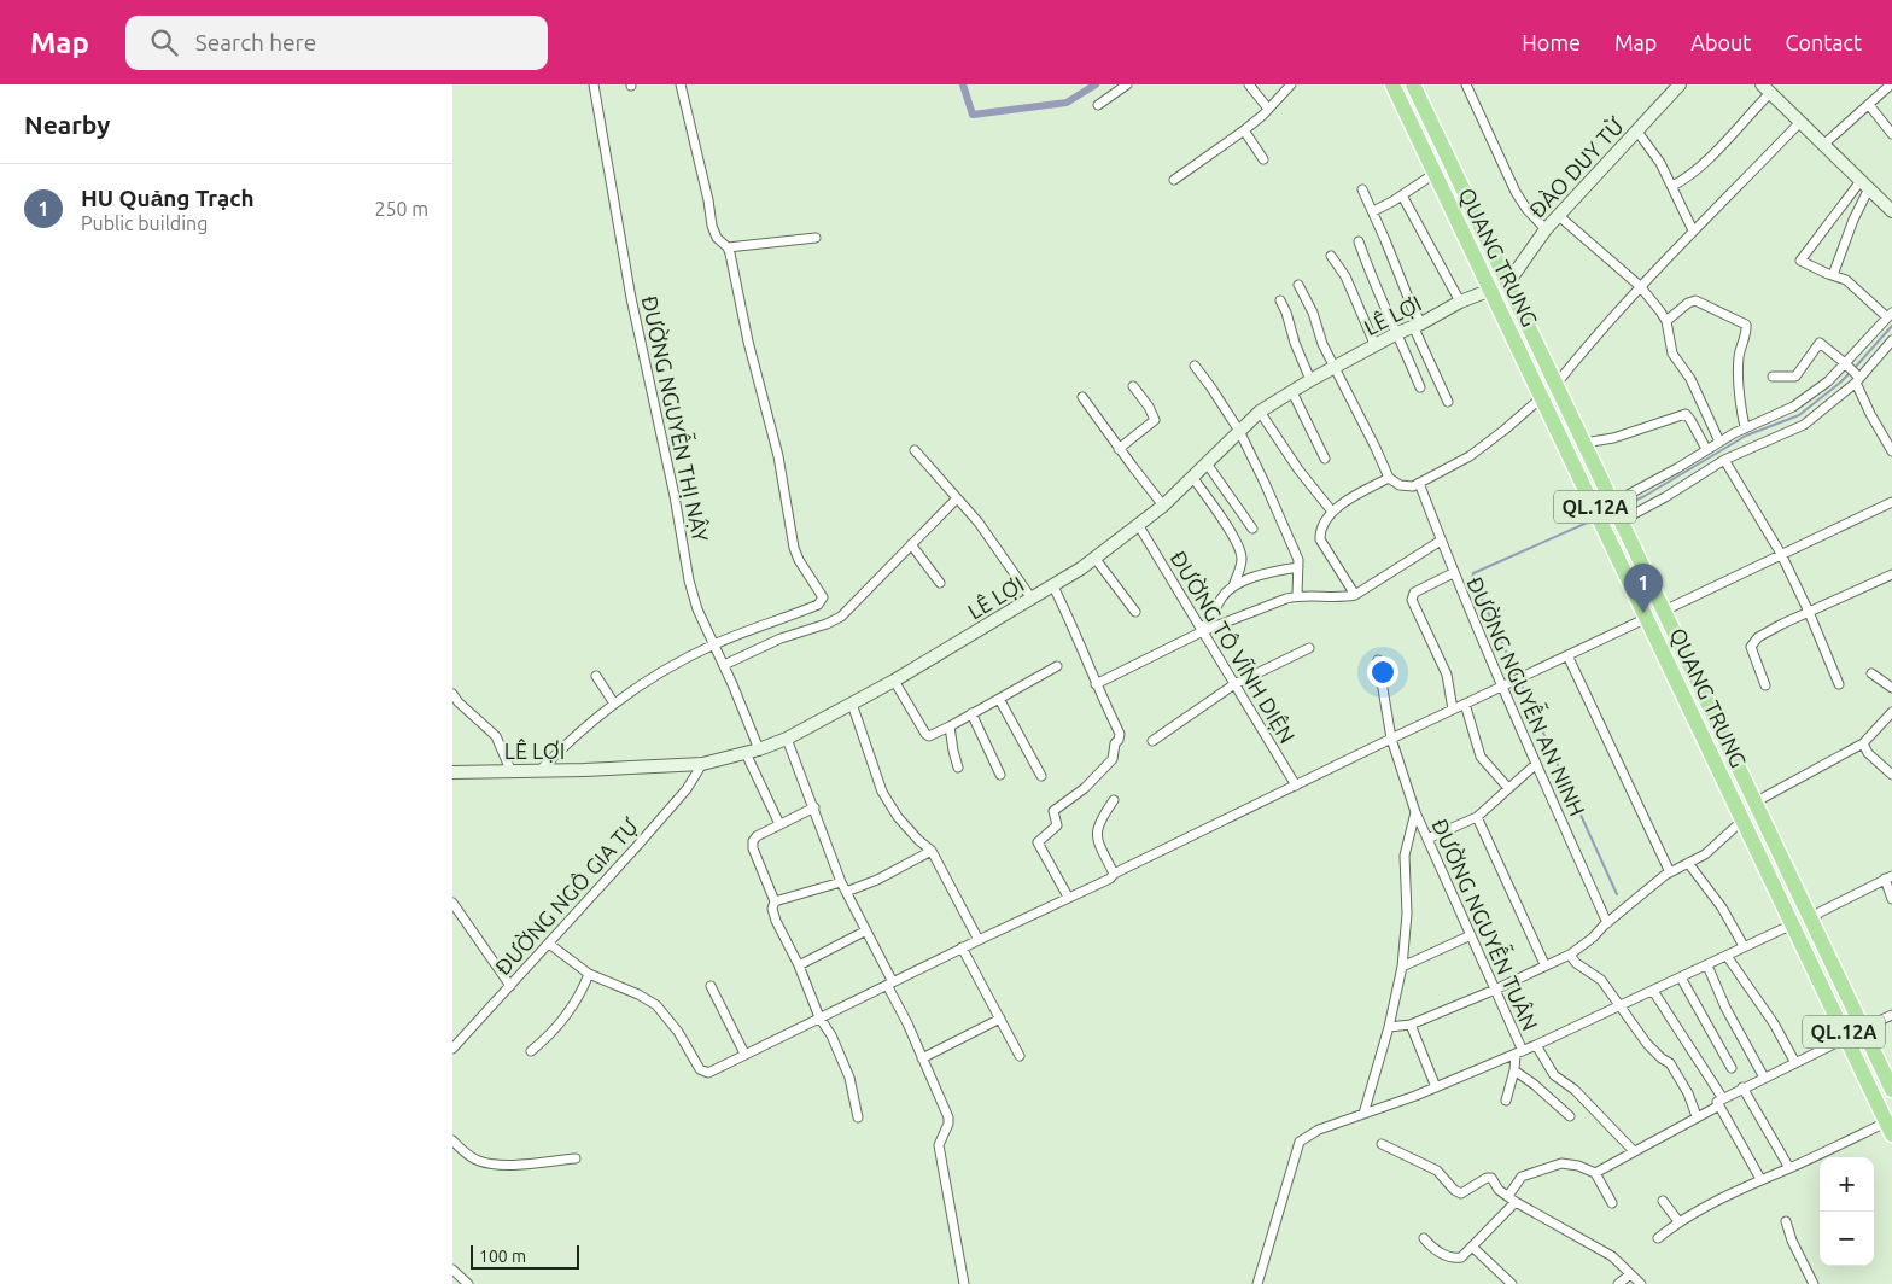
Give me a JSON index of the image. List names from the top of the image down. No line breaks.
{"streets":{"highway":["QUANG TRUNG","QL.12A"],"street":["ĐÀO DUY TỪ","LÊ LỢI","ĐƯỜNG NGUYỄN THỊ NẬY","ĐƯỜNG TÔ VĨNH DIỆN","ĐƯỜNG NGUYỄN AN NINH","ĐƯỜNG NGÔ GIA TỰ","ĐƯỜNG NGUYỄN TUÂN"]},"crossings":[["ĐÀO DUY TỪ","QUANG TRUNG"],["QUANG TRUNG","LÊ LỢI"],["LÊ LỢI","ĐƯỜNG NGUYỄN THỊ NẬY"],["LÊ LỢI","ĐƯỜNG TÔ VĨNH DIỆN"],["LÊ LỢI","ĐƯỜNG NGÔ GIA TỰ"]],"scale_bar":"100 m","page":{"header":"Map","search":"Search here","nav":["Home","Map","About","Contact"],"heading":"Nearby","list":[{"mark":"1","name":"HU Quảng Trạch","note":"Public building","value":"250 m"}],"pins":"1","map_buttons":["+","−"],"scale":"100 m"}}
